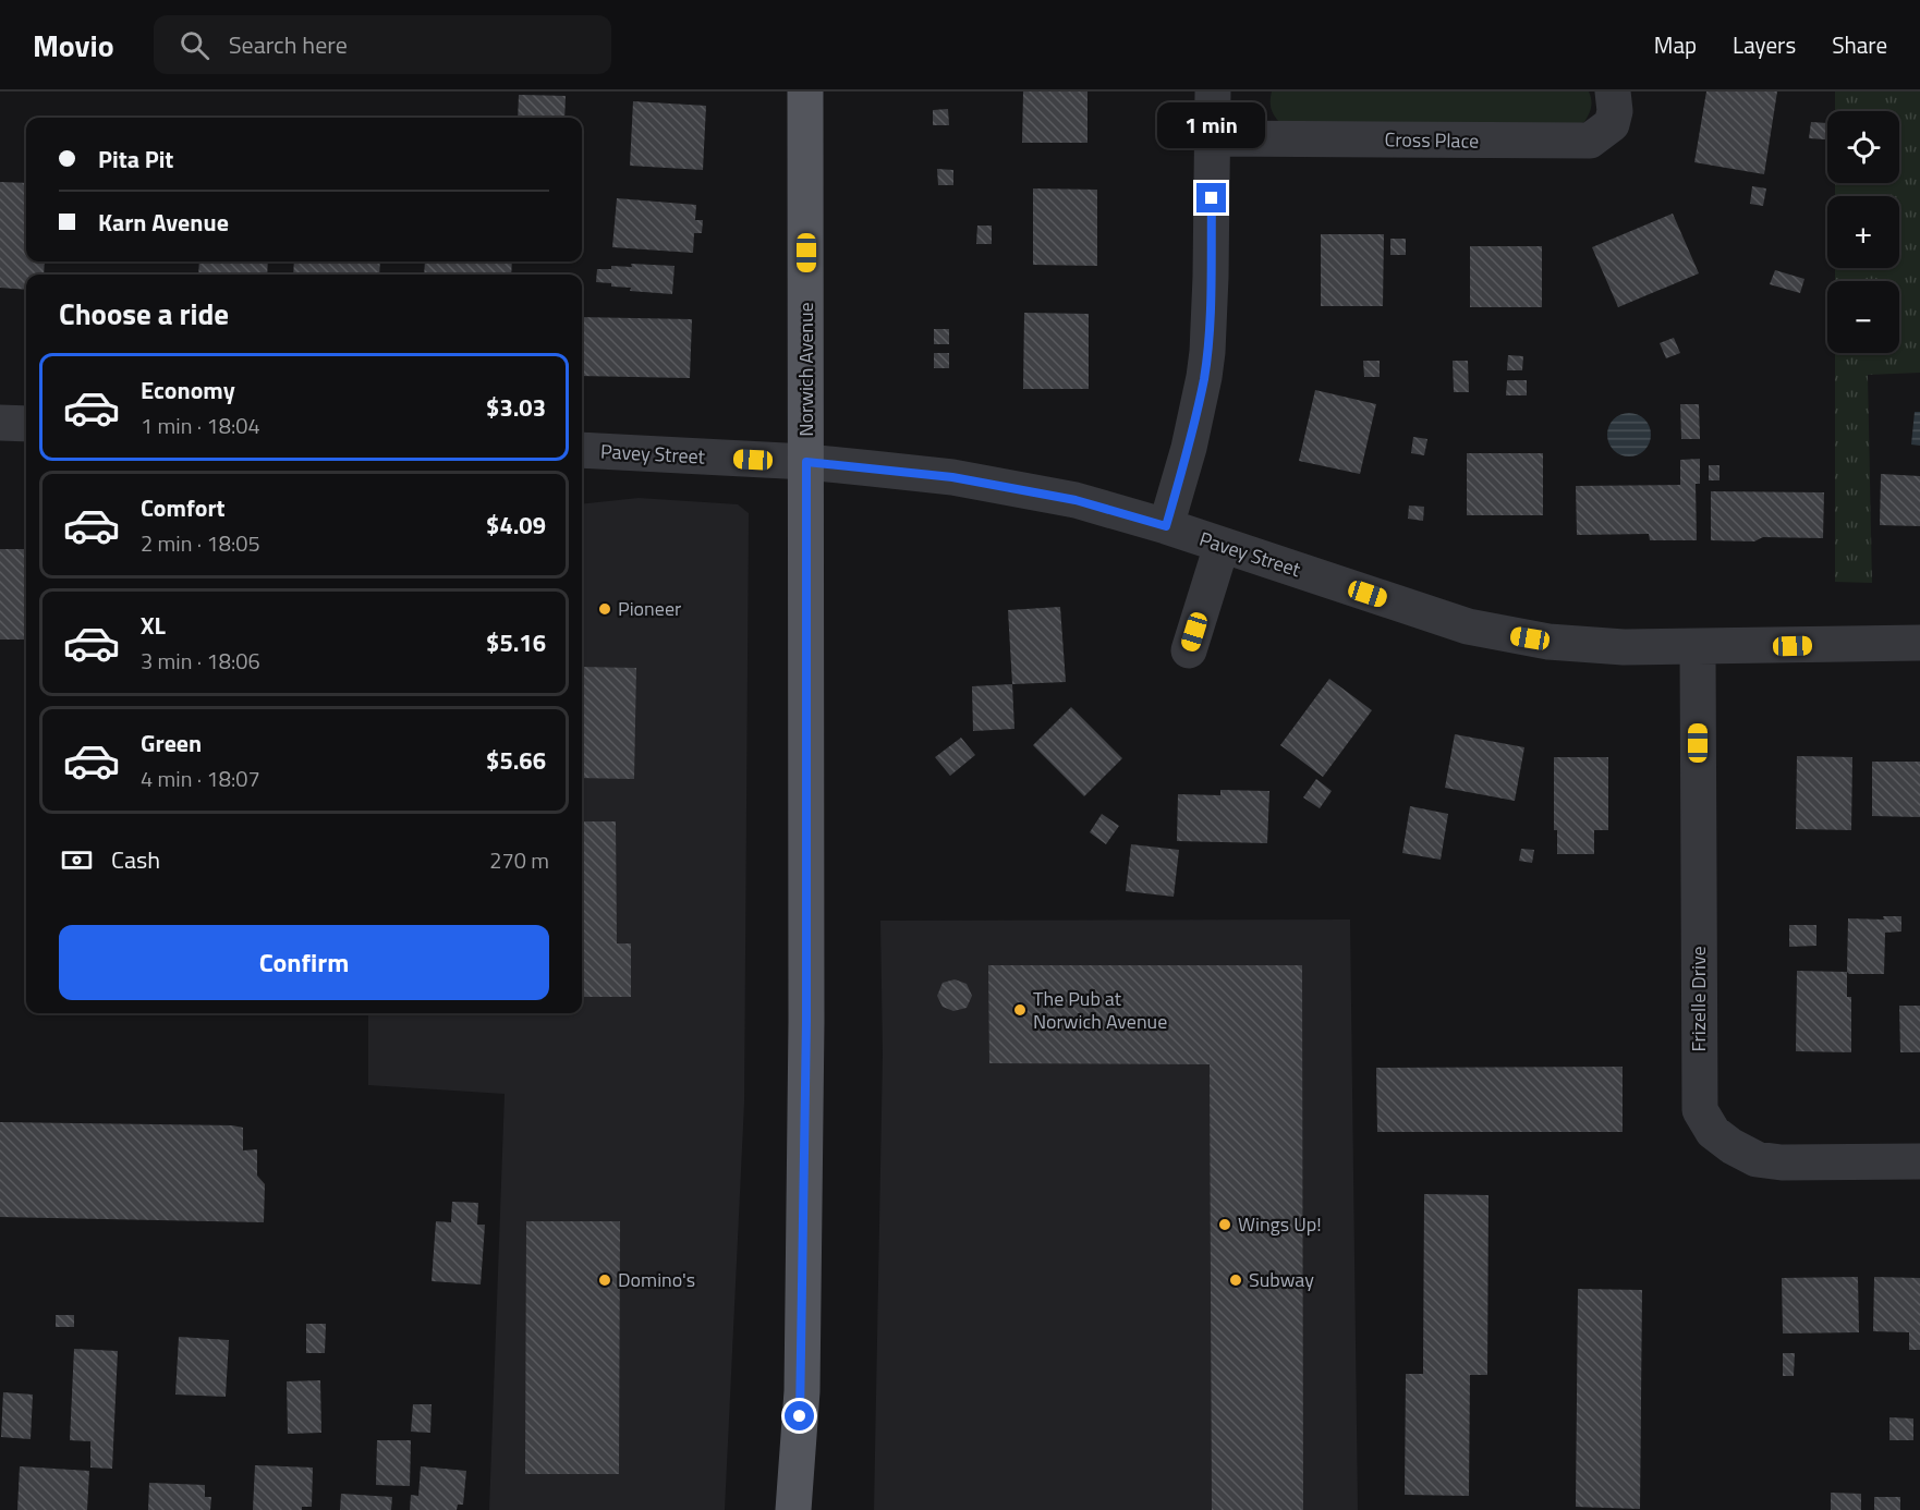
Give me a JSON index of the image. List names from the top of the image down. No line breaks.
{"streets":{"main road":["Norwich Avenue"],"street":["Cross Place","Pavey Street","Frizelle Drive"]},"crossings":[["Norwich Avenue","Pavey Street"],["Pavey Street","Frizelle Drive"]],"places":["Pioneer","The Pub at Norwich Avenue","Wings Up!","Domino's","Subway"],"page":{"header":"Movio","search":"Search here","nav":["Map","Layers","Share"],"bubble":"1 min","map_buttons":["+","−"],"banner":["Pita Pit","Karn Avenue"],"heading":"Choose a ride","list":[{"name":"Economy","note":"1 min · 18:04","value":"$3.03"},{"name":"Comfort","note":"2 min · 18:05","value":"$4.09"},{"name":"XL","note":"3 min · 18:06","value":"$5.16"},{"name":"Green","note":"4 min · 18:07","value":"$5.66"}],"pay":["Cash","270 m"],"buttons":"Confirm"}}
